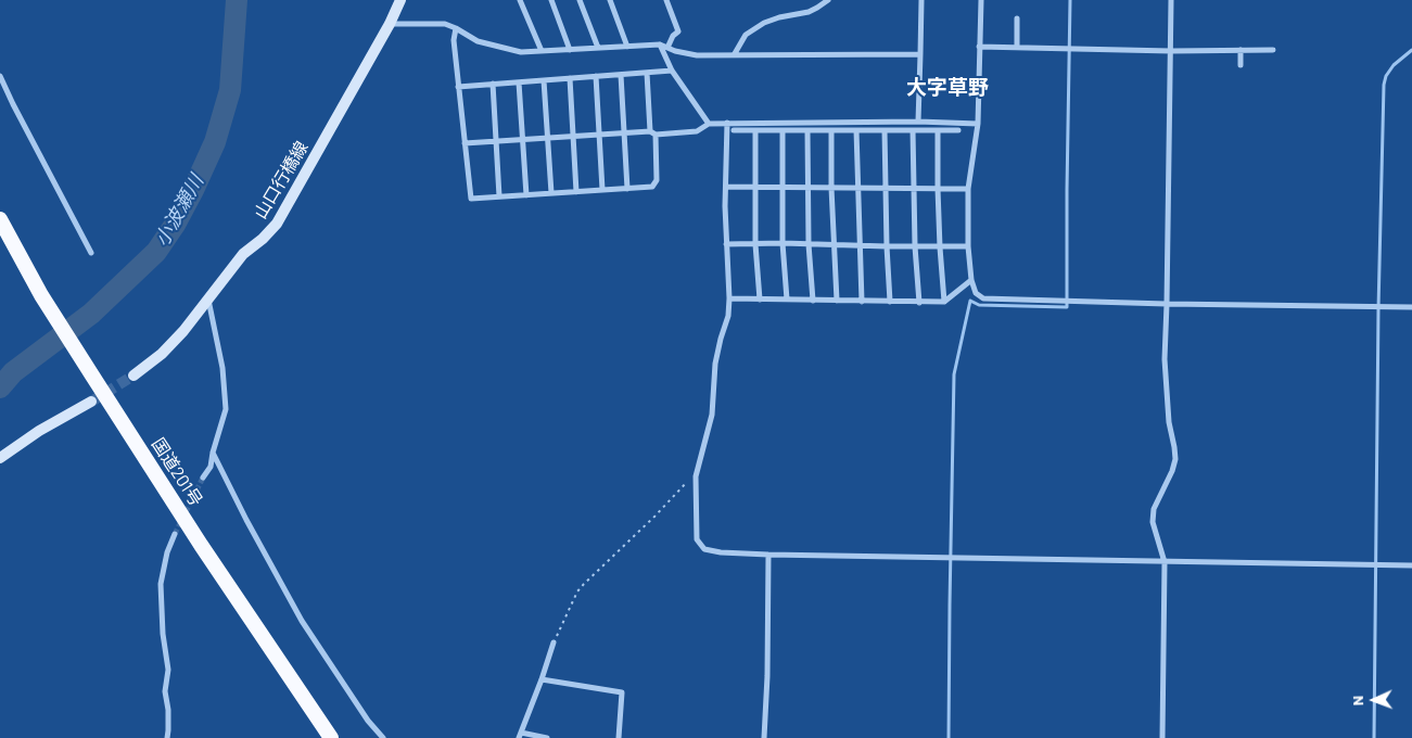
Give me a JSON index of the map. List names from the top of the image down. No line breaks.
{"streets":{"highway":["国道201号"],"main road":["山口行橋線"]},"districts":["大字草野"],"water":["小波瀬川"],"north":"left"}
